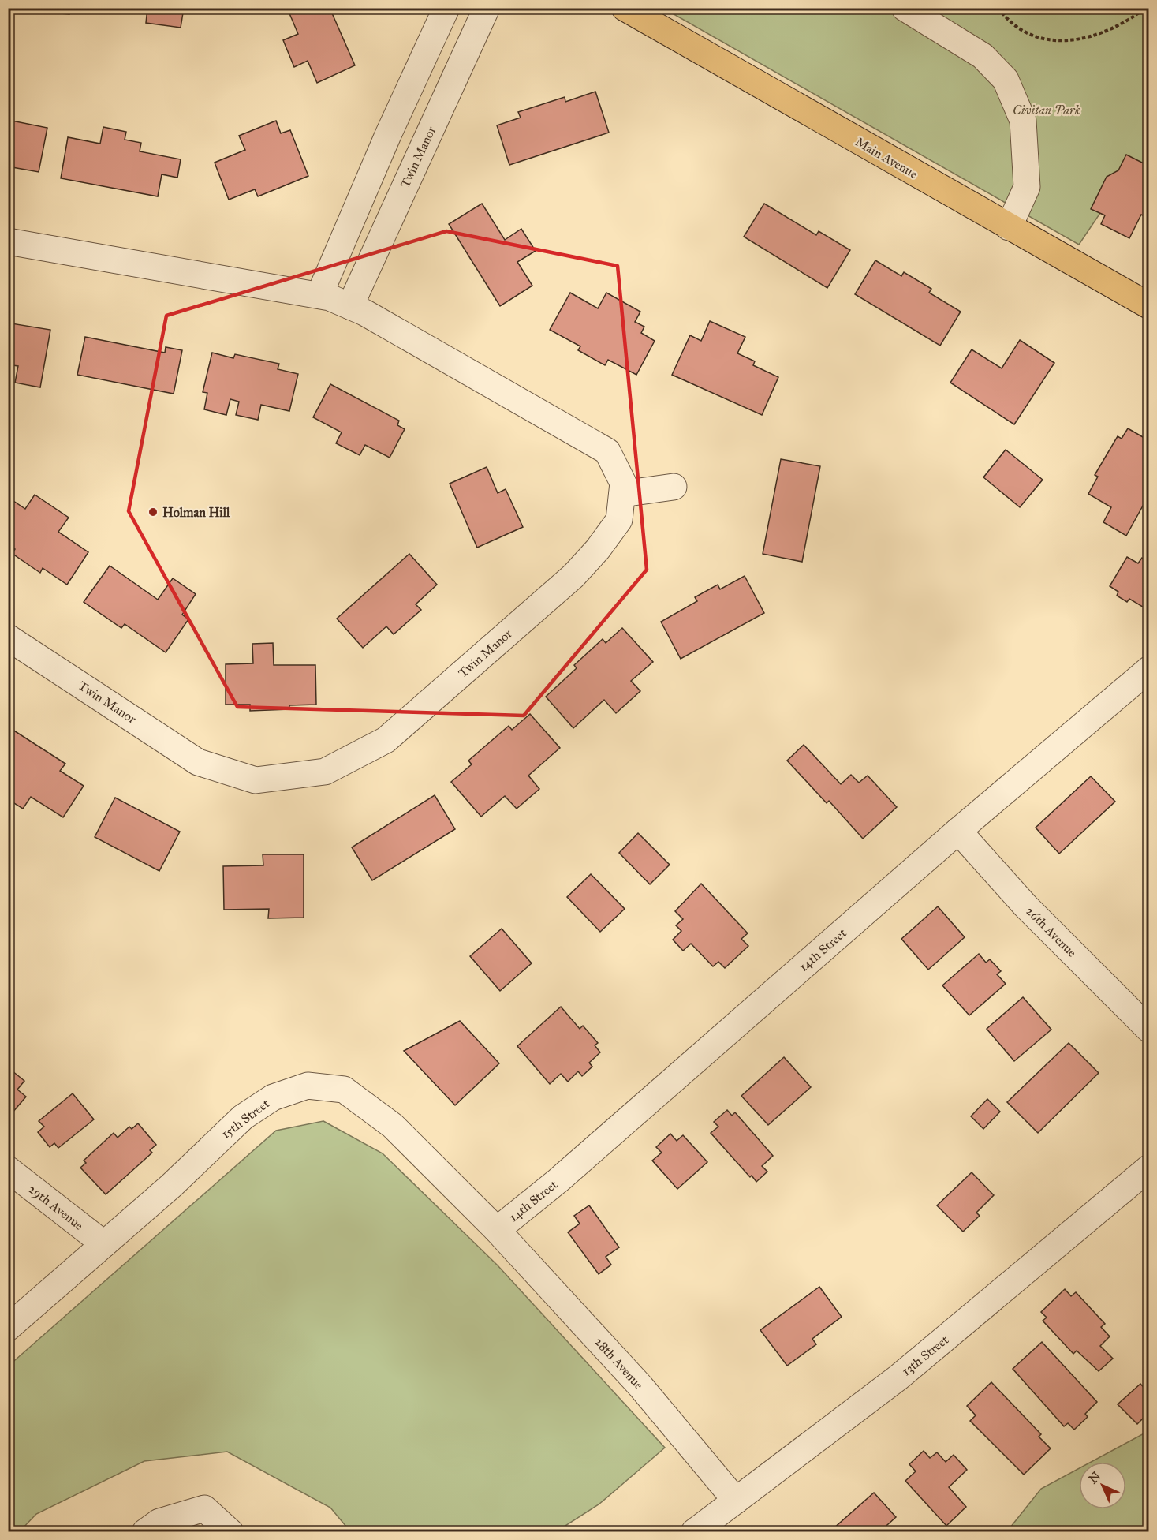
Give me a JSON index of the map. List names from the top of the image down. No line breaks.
{"streets":{"main road":["Main Avenue"],"street":["Twin Manor","26th Avenue","14th Street","15th Street","29th Avenue","13th Street","28th Avenue"]},"crossings":[["26th Avenue","14th Street"],["14th Street","15th Street"],["14th Street","28th Avenue"],["15th Street","29th Avenue"],["15th Street","28th Avenue"],["13th Street","28th Avenue"]],"parks":["Civitan Park"],"places":["Holman Hill"],"north":"top left"}
